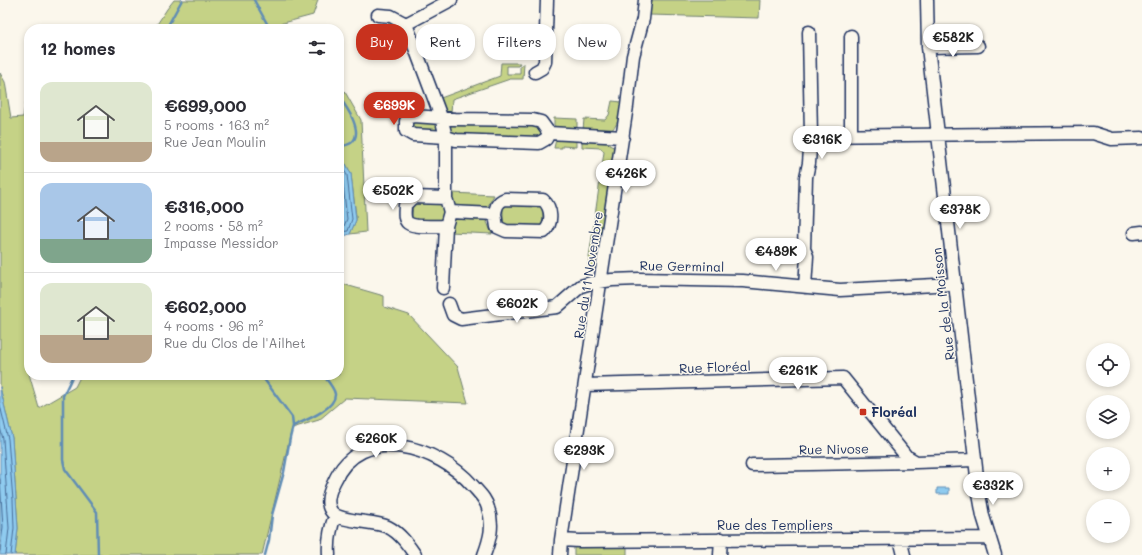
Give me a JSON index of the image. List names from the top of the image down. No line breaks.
{"streets":{"street":["Rue Germinal","Rue du 11 Novembre","Rue de la Moisson","Rue Floréal","Rue Nivose","Rue des Templiers"]},"crossings":[["Rue Germinal","Rue du 11 Novembre"],["Rue Germinal","Rue de la Moisson"],["Rue du 11 Novembre","Rue Floréal"],["Rue du 11 Novembre","Rue des Templiers"],["Rue de la Moisson","Rue des Templiers"],["Rue Floréal","Rue Nivose"]],"places":{"transit":["Floréal"]},"page":{"price":["€582K","€699K","€316K","€426K","€502K","€378K","€489K","€602K","€261K","€260K","€293K","€332K"],"chip":["Buy","Rent","Filters","New"],"heading":"12 homes","list":[{"name":"€699,000","note":"5 rooms · 163 m² · Rue Jean Moulin"},{"name":"€316,000","note":"2 rooms · 58 m² · Impasse Messidor"},{"name":"€602,000","note":"4 rooms · 96 m² · Rue du Clos de l'Ailhet"}],"map_buttons":["+","−"]}}
